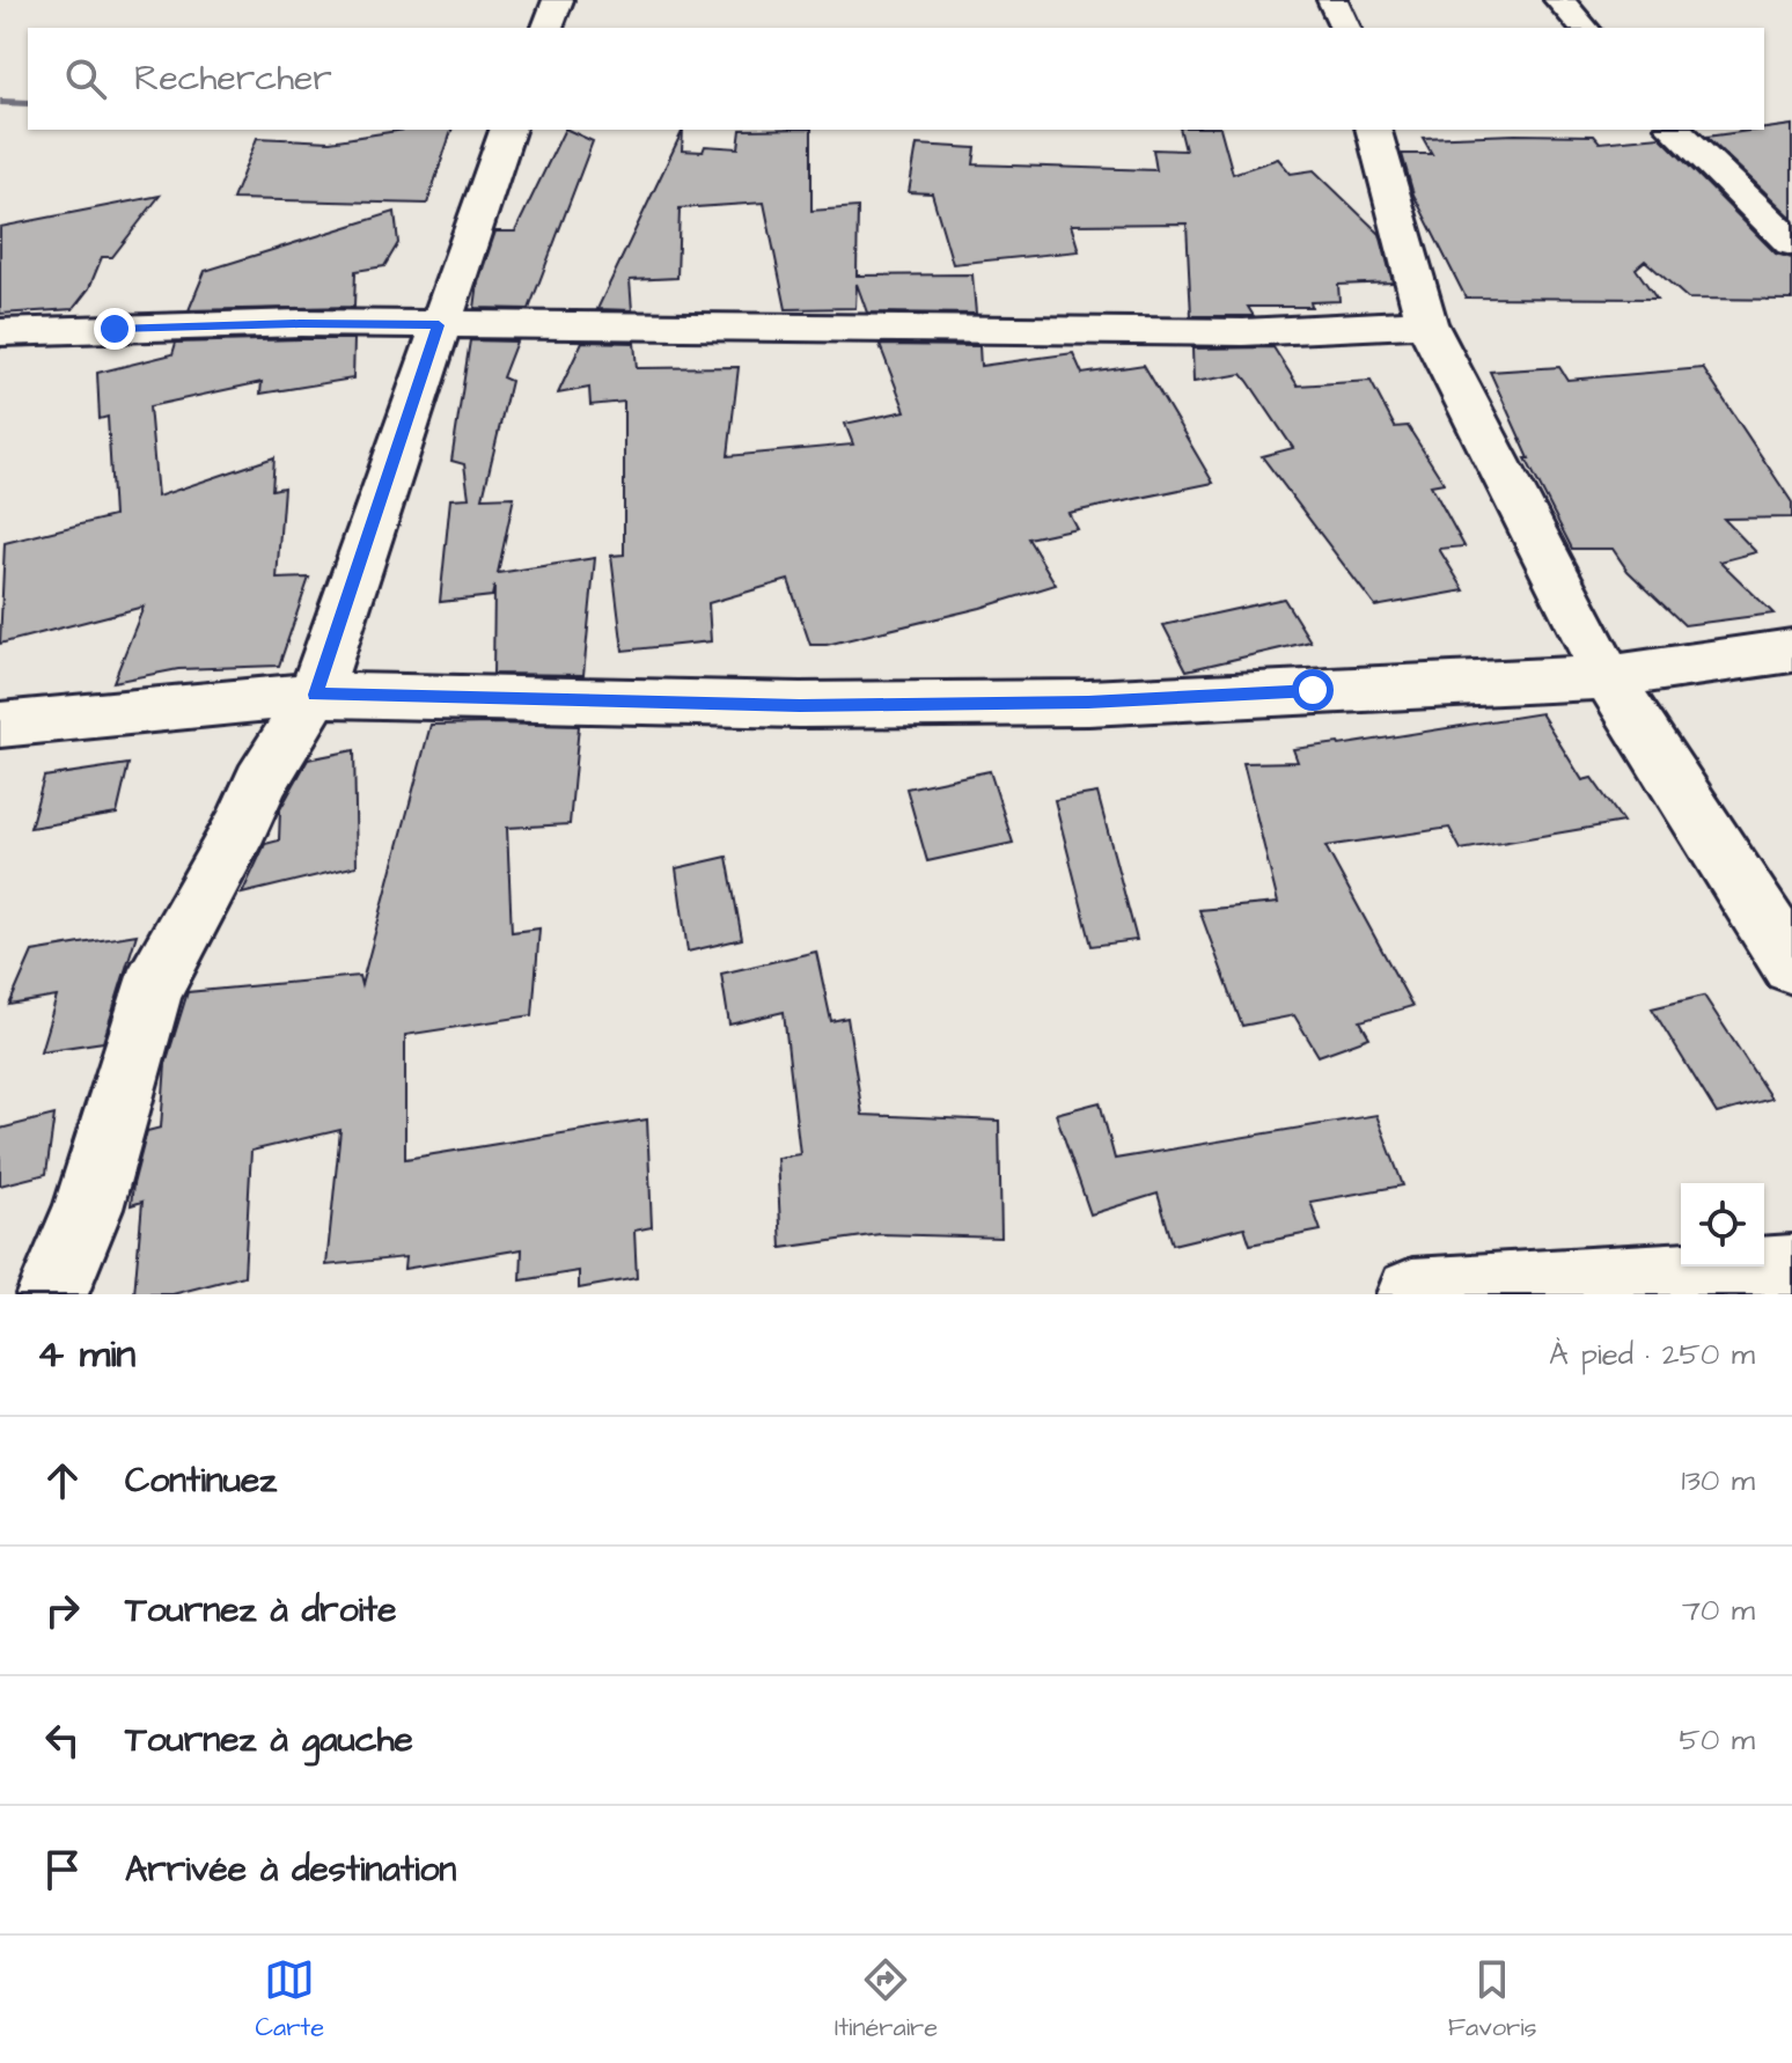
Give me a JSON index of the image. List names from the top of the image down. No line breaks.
{"page":{"search":"Rechercher","heading":["4 min","À pied · 250 m"],"list":[["Continuez","130 m"],["Tournez à droite","70 m"],["Tournez à gauche","50 m"],"Arrivée à destination"],"nav":["Carte","Itinéraire","Favoris"]}}
